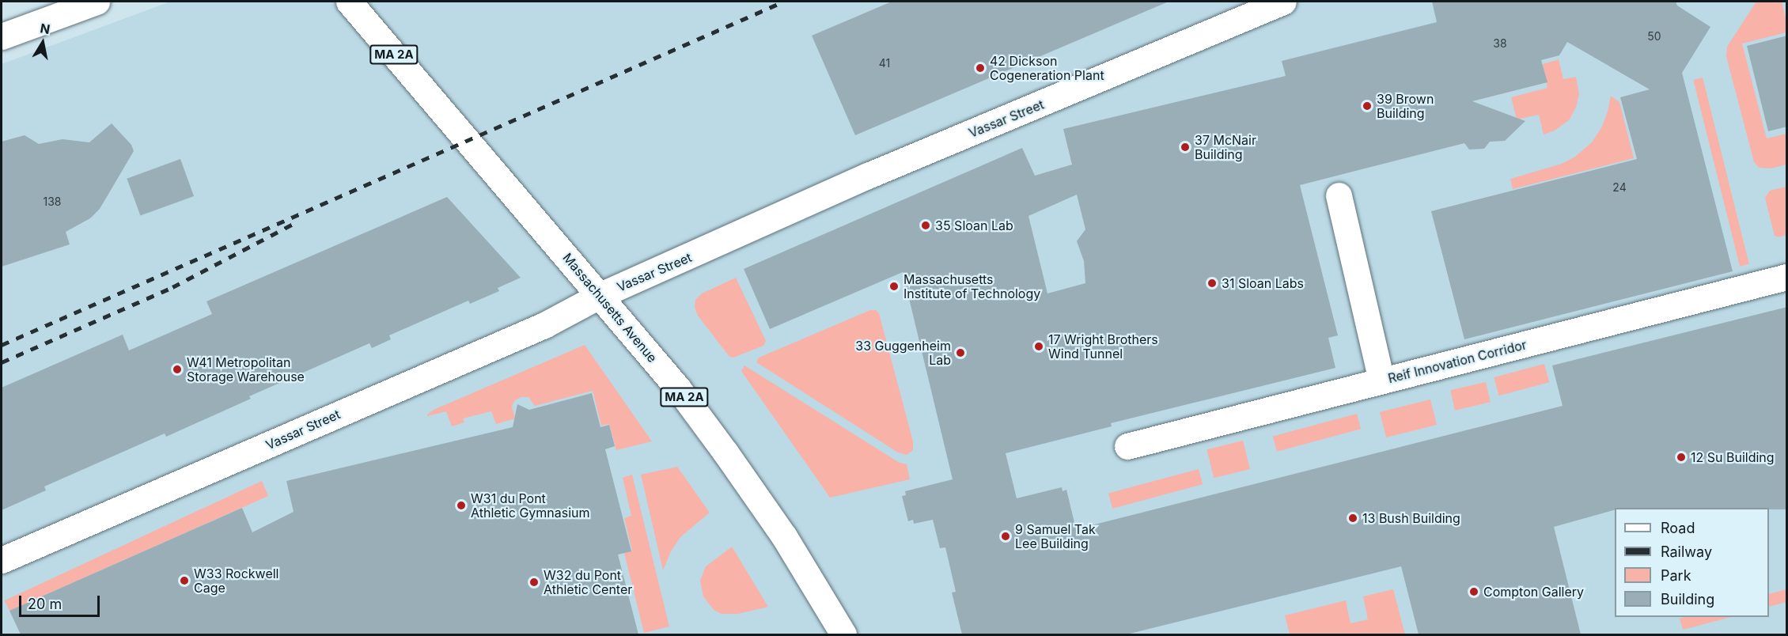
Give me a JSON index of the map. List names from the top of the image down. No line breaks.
{"streets":{"main road":["MA 2A","Vassar Street","Massachusetts Avenue","Reif Innovation Corridor"]},"crossings":[["Vassar Street","Massachusetts Avenue"]],"places":["42 Dickson Cogeneration Plant","39 Brown Building","37 McNair Building","35 Sloan Lab","31 Sloan Labs","Massachusetts Institute of Technology","17 Wright Brothers Wind Tunnel","33 Guggenheim Lab","W41 Metropolitan Storage Warehouse","12 Su Building","W31 du Pont Athletic Gymnasium","13 Bush Building","9 Samuel Tak Lee Building","W33 Rockwell Cage","W32 du Pont Athletic Center","Compton Gallery"],"house_numbers":["50","38","41","24","138"],"legend":["Road","Railway","Park","Building"],"scale_bar":"20 m","north":"top"}
